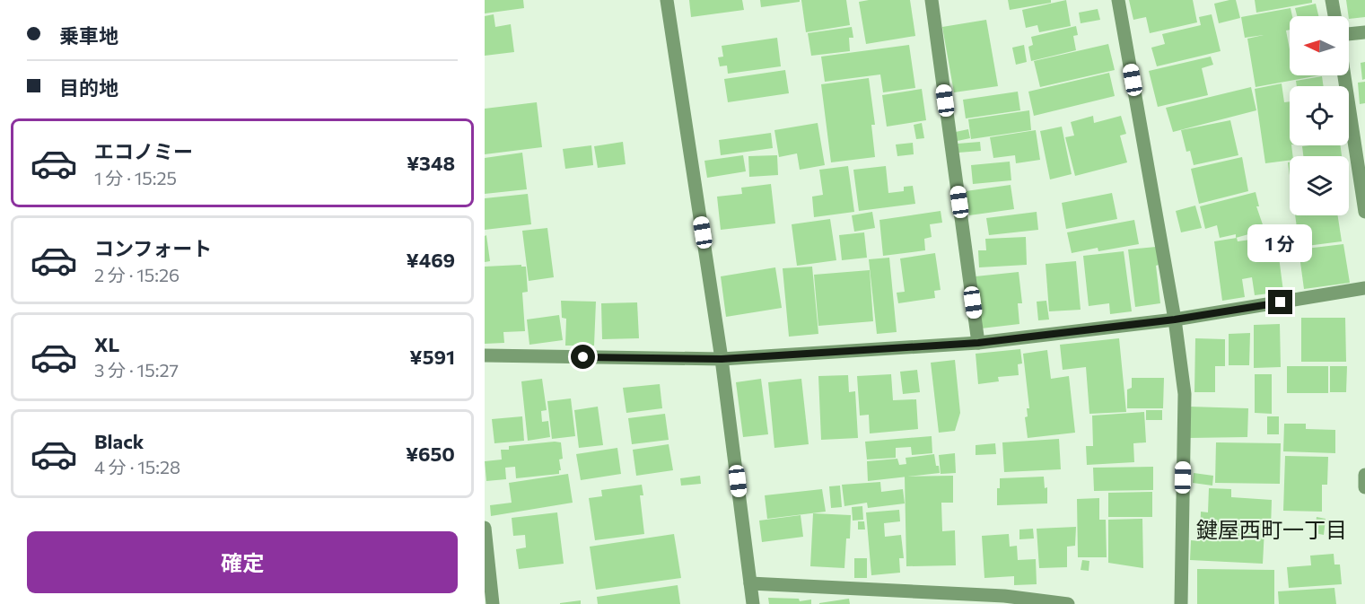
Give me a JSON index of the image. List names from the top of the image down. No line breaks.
{"districts":["鍵屋西町一丁目"],"north":"left","page":{"banner":["乗車地","目的地"],"list":[{"name":"エコノミー","note":"1 分 · 15:25","value":"¥348"},{"name":"コンフォート","note":"2 分 · 15:26","value":"¥469"},{"name":"XL","note":"3 分 · 15:27","value":"¥591"},{"name":"Black","note":"4 分 · 15:28","value":"¥650"}],"bubble":"1 分","buttons":"確定"}}
